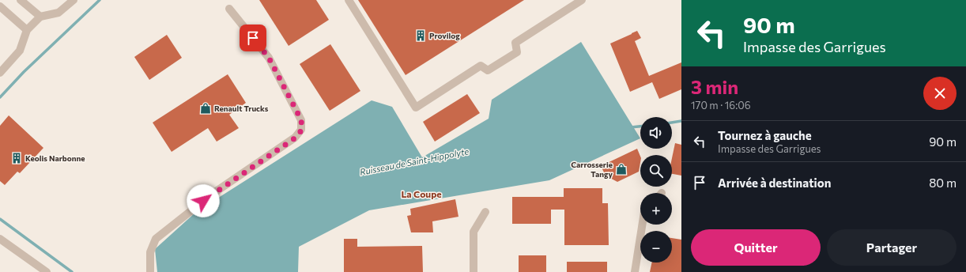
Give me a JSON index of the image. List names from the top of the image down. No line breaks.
{"districts":["La Coupe"],"water":["Ruisseau de Saint-Hippolyte"],"places":{"building":["Provilog","Keolis Narbonne"],"shop":["Renault Trucks","Carrosserie Tangy"]},"page":{"turn":["90 m","Impasse des Garrigues"],"heading":["3 min","170 m · 16:06"],"map_buttons":["+","−"],"list":[{"name":"Tournez à gauche","note":"Impasse des Garrigues","value":"90 m"},{"name":"Arrivée à destination","value":"80 m"}],"buttons":["Quitter","Partager"]}}
